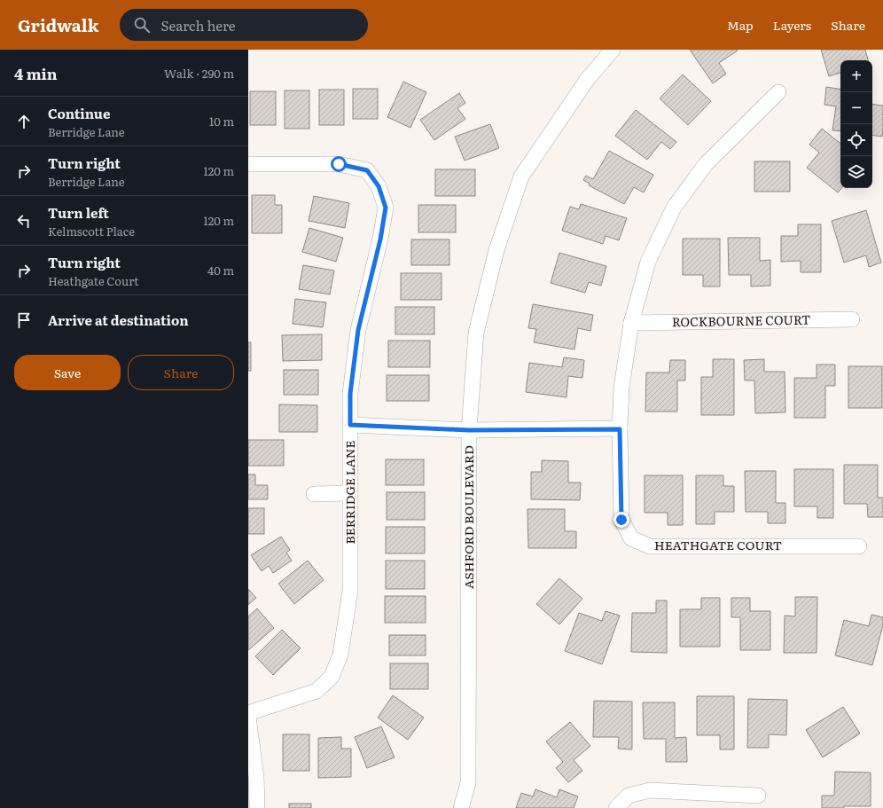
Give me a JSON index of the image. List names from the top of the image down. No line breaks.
{"streets":{"street":["ROCKBOURNE COURT","BERRIDGE LANE","ASHFORD BOULEVARD","HEATHGATE COURT"]},"crossings":[["ROCKBOURNE COURT","HEATHGATE COURT"]],"page":{"header":"Gridwalk","search":"Search here","nav":["Map","Layers","Share"],"heading":["4 min","Walk · 290 m"],"map_buttons":["+","−"],"list":[["Continue","Berridge Lane","10 m"],["Turn right","Berridge Lane","120 m"],["Turn left","Kelmscott Place","120 m"],["Turn right","Heathgate Court","40 m"],"Arrive at destination"],"buttons":["Save","Share"]}}
